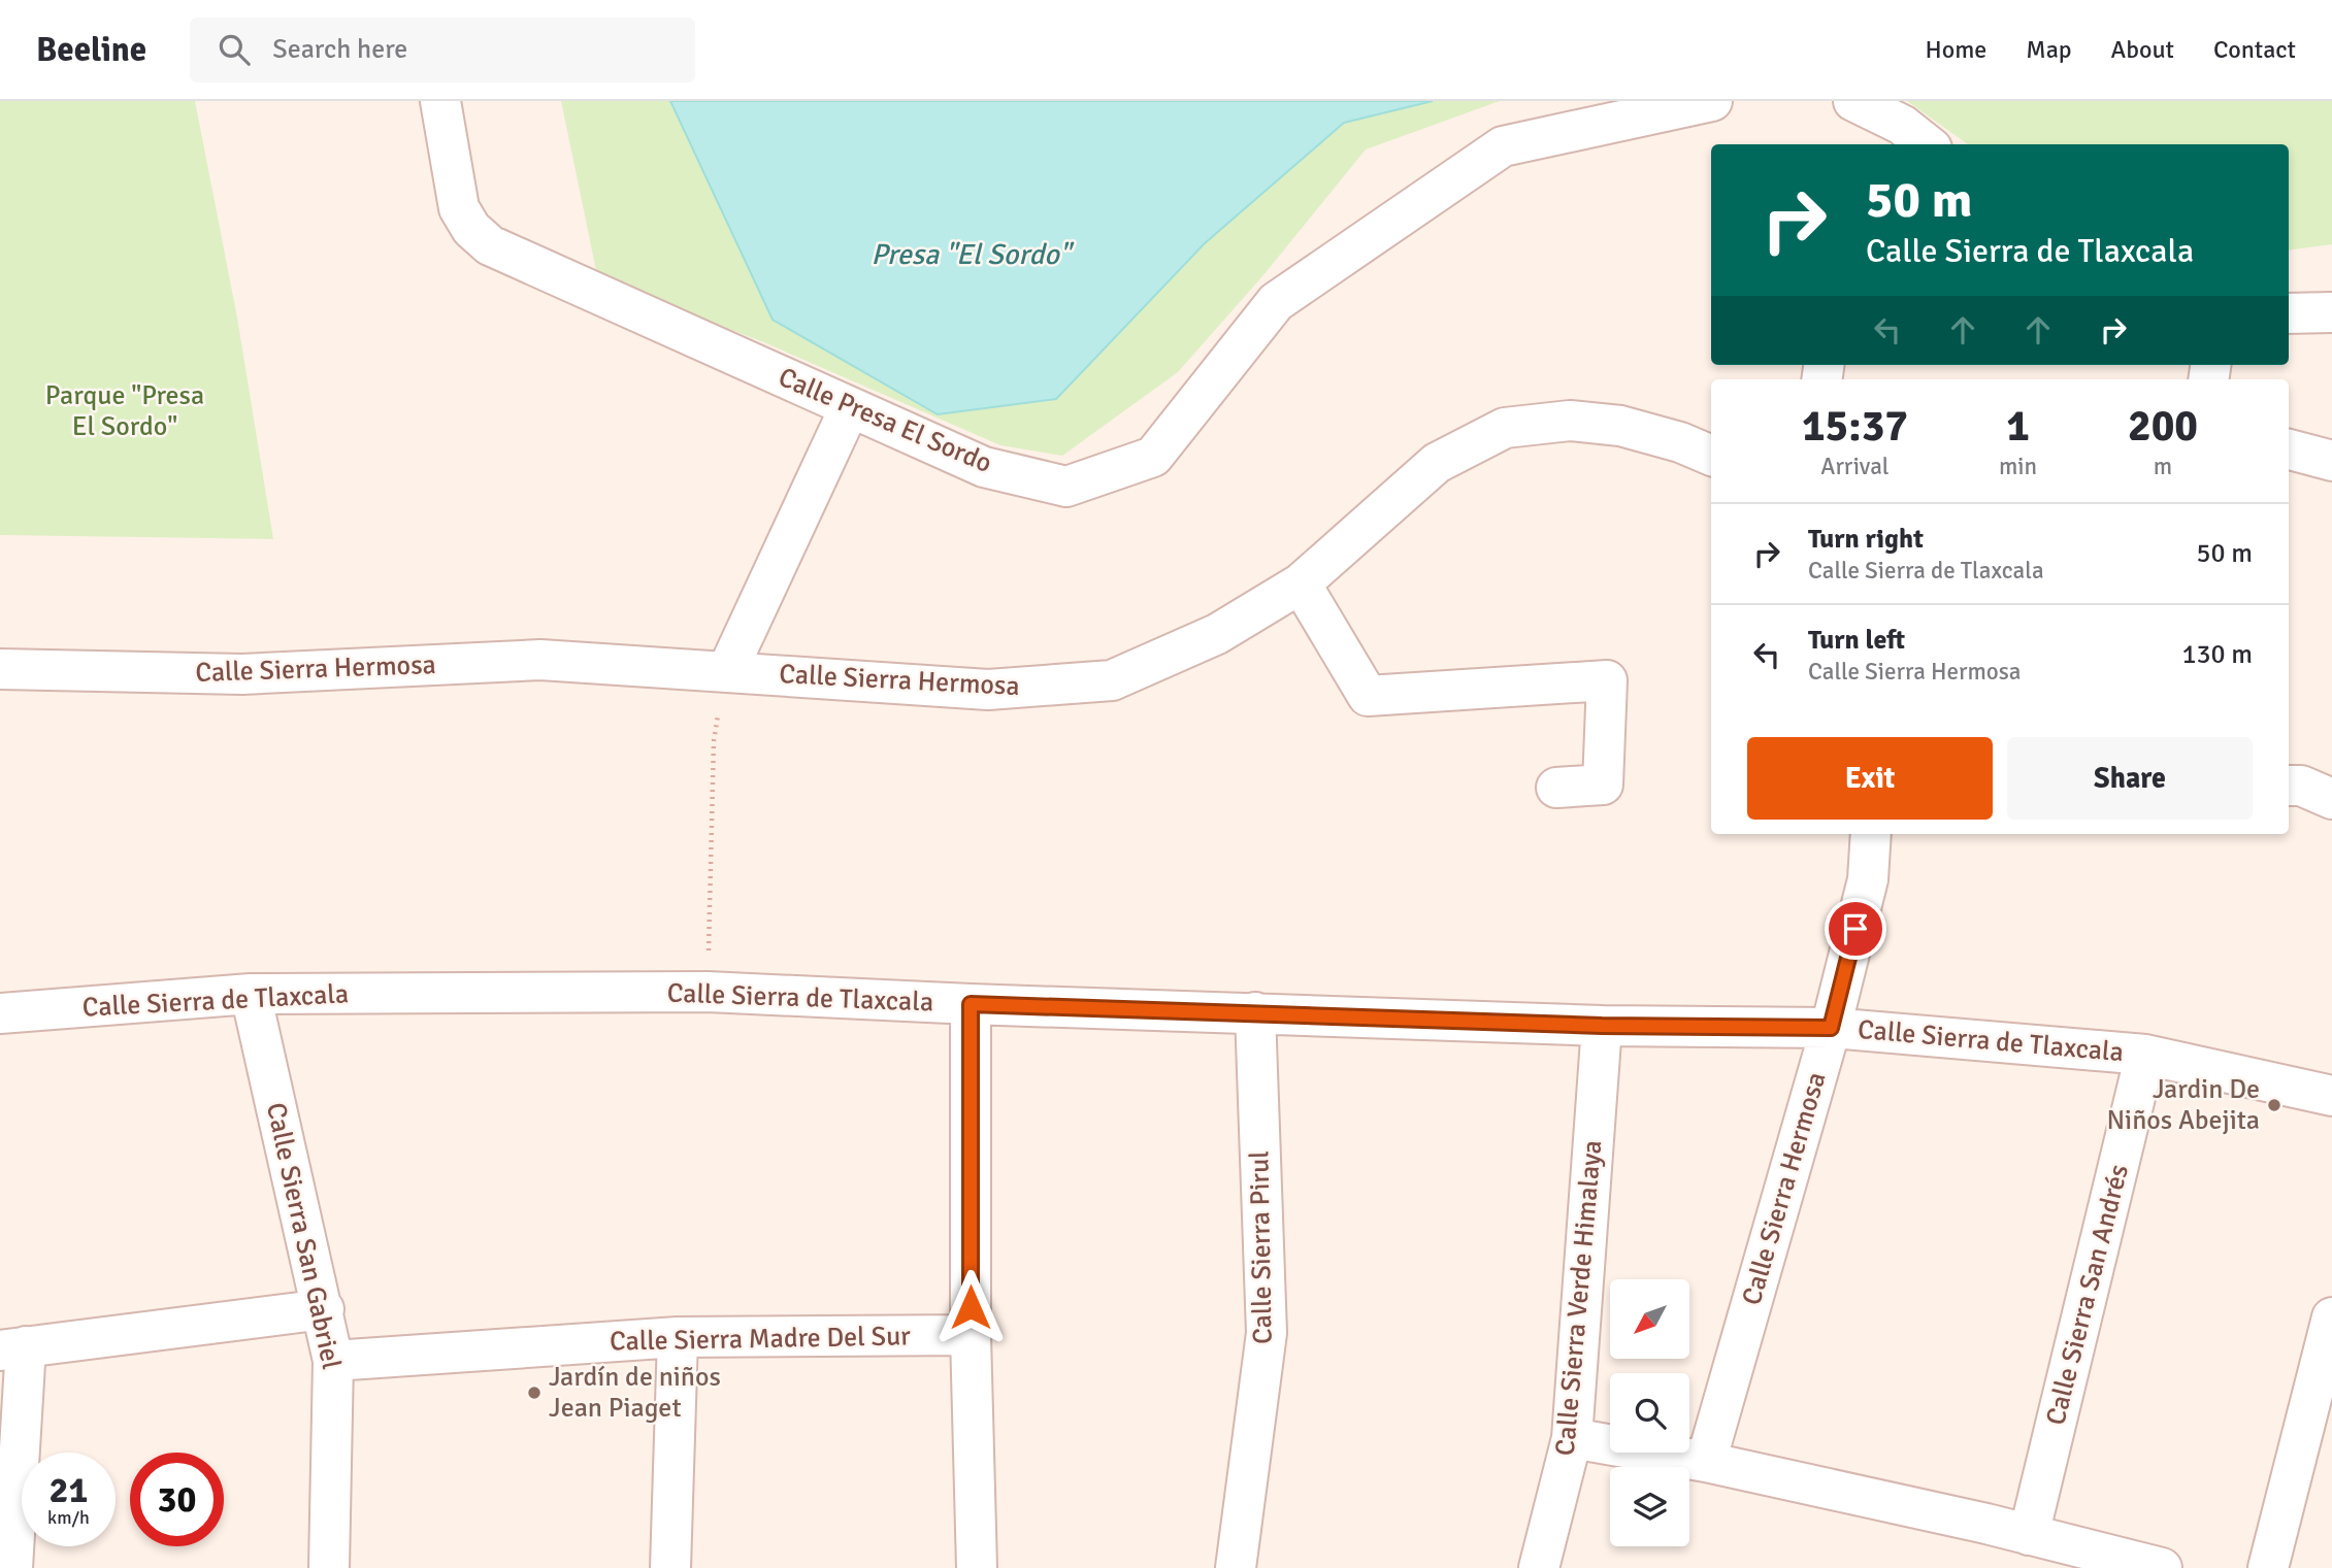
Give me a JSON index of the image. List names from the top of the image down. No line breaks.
{"streets":{"street":["Calle Presa El Sordo","Calle Sierra Hermosa","Calle Sierra de Tlaxcala","Calle Sierra San Gabriel","Calle Sierra Pirul","Calle Sierra San Andrés","Calle Sierra Verde Himalaya","Calle Sierra Madre Del Sur"]},"crossings":[["Calle Sierra Hermosa","Calle Sierra de Tlaxcala"],["Calle Sierra de Tlaxcala","Calle Sierra San Gabriel"],["Calle Sierra de Tlaxcala","Calle Sierra Pirul"],["Calle Sierra de Tlaxcala","Calle Sierra San Andrés"],["Calle Sierra de Tlaxcala","Calle Sierra Verde Himalaya"],["Calle Sierra San Gabriel","Calle Sierra Madre Del Sur"]],"water":["Presa \"El Sordo\""],"parks":["Parque \"Presa El Sordo\""],"places":["Jardin De Niños Abejita","Jardín de niños Jean Piaget"],"north":"bottom left","page":{"header":"Beeline","search":"Search here","nav":["Home","Map","About","Contact"],"turn":["50 m","Calle Sierra de Tlaxcala"],"eta":["15:37","Arrival","1","min","200","m"],"list":[{"name":"Turn right","note":"Calle Sierra de Tlaxcala","value":"50 m"},{"name":"Turn left","note":"Calle Sierra Hermosa","value":"130 m"}],"buttons":["Exit","Share"],"speed":"21 km/h","limit":"30"}}
